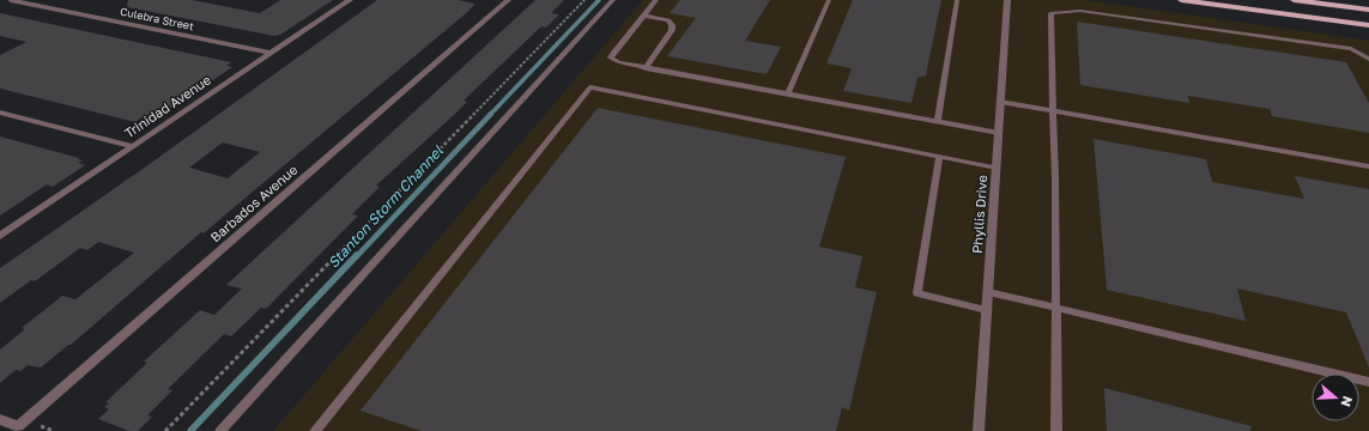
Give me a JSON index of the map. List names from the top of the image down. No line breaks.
{"streets":{"street":["Culebra Street","Trinidad Avenue","Barbados Avenue","Phyllis Drive"]},"crossings":[["Culebra Street","Trinidad Avenue"]],"water":["Stanton Storm Channel"],"north":"right"}
